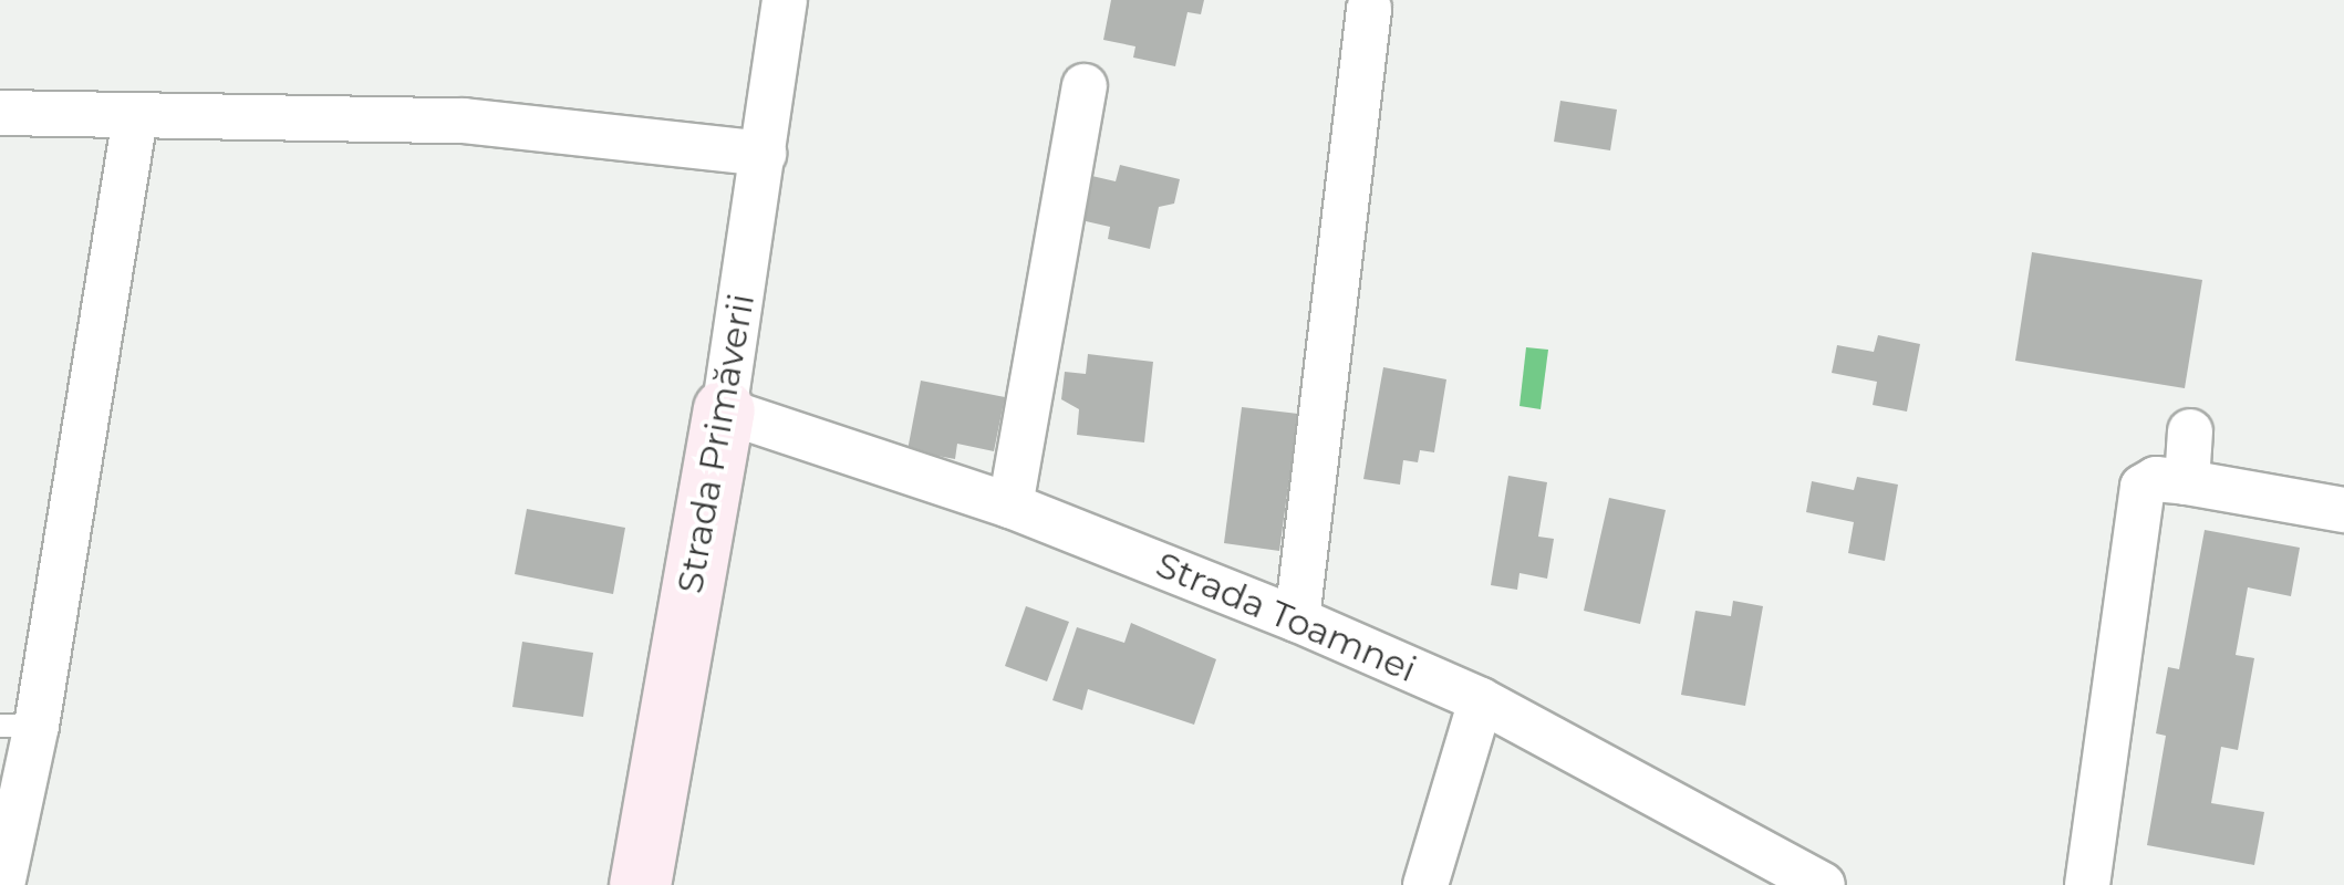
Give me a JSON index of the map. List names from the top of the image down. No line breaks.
{"streets":{"main road":["Strada Primăverii"],"street":["Strada Toamnei"]},"crossings":[["Strada Primăverii","Strada Toamnei"]]}
